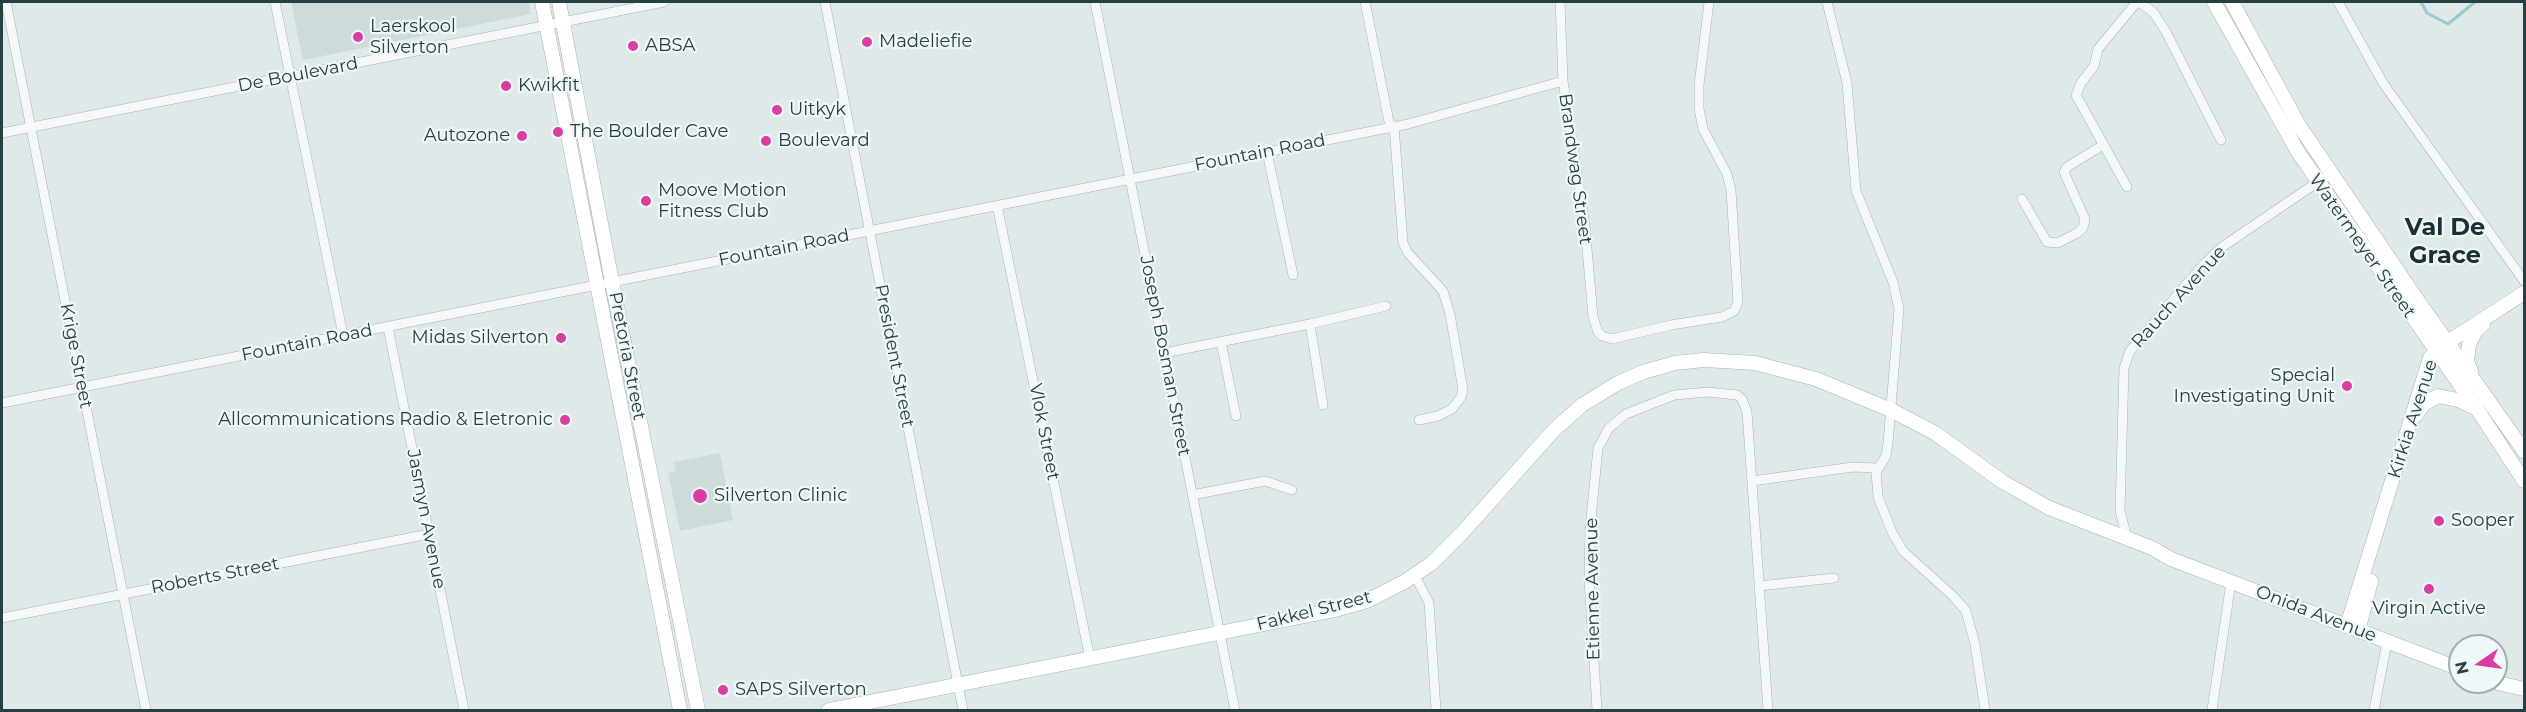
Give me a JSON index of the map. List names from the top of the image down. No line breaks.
{"streets":{"main road":["Watermeyer Street","Pretoria Street","Kirkia Avenue","Fakkel Street","Onida Avenue"],"street":["De Boulevard","Fountain Road","Brandwag Street","Rauch Avenue","Krige Street","President Street","Joseph Bosman Street","Vlok Street","Jasmyn Avenue","Roberts Street","Etienne Avenue"]},"crossings":[["De Boulevard","Krige Street"],["De Boulevard","Pretoria Street"],["Fountain Road","Brandwag Street"],["Fountain Road","Krige Street"],["Fountain Road","Pretoria Street"],["Fountain Road","President Street"],["Fountain Road","Joseph Bosman Street"],["Fountain Road","Vlok Street"],["Fountain Road","Jasmyn Avenue"],["Watermeyer Street","Rauch Avenue"],["Watermeyer Street","Kirkia Avenue"],["Rauch Avenue","Onida Avenue"],["Krige Street","Roberts Street"],["President Street","Fakkel Street"],["Joseph Bosman Street","Fakkel Street"],["Kirkia Avenue","Onida Avenue"],["Vlok Street","Fakkel Street"],["Jasmyn Avenue","Roberts Street"],["Fakkel Street","Onida Avenue"]],"districts":["Val De Grace"],"places":["Laerskool Silverton","Madeliefie","ABSA","Kwikfit","Uitkyk","The Boulder Cave","Autozone","Boulevard","Moove Motion Fitness Club","Midas Silverton","Special Investigating Unit","Allcommunications Radio & Eletronic","Silverton Clinic","Sooper","Virgin Active","SAPS Silverton"],"north":"left"}
